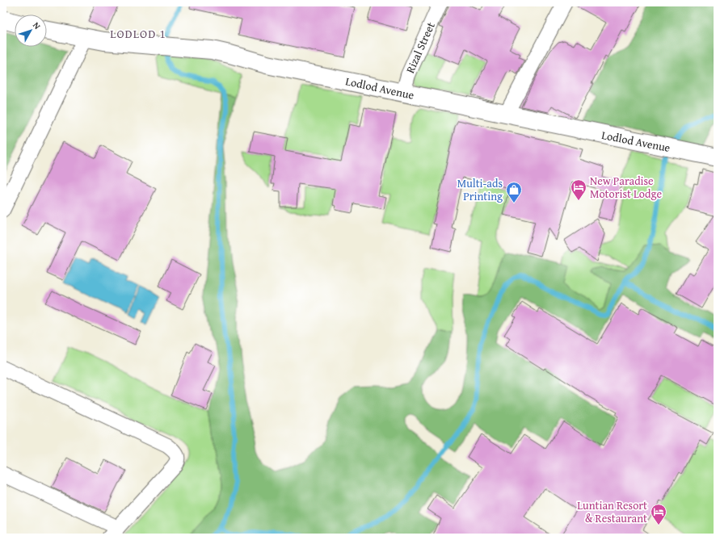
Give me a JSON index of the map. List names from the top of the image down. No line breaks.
{"streets":{"main road":["Lodlod Avenue"],"street":["Rizal Street"]},"crossings":[["Rizal Street","Lodlod Avenue"]],"districts":["LODLOD 1"],"places":{"hotel":["New Paradise Motorist Lodge","Luntian Resort & Restaurant"],"shop":["Multi-ads Printing"]},"north":"top right"}
